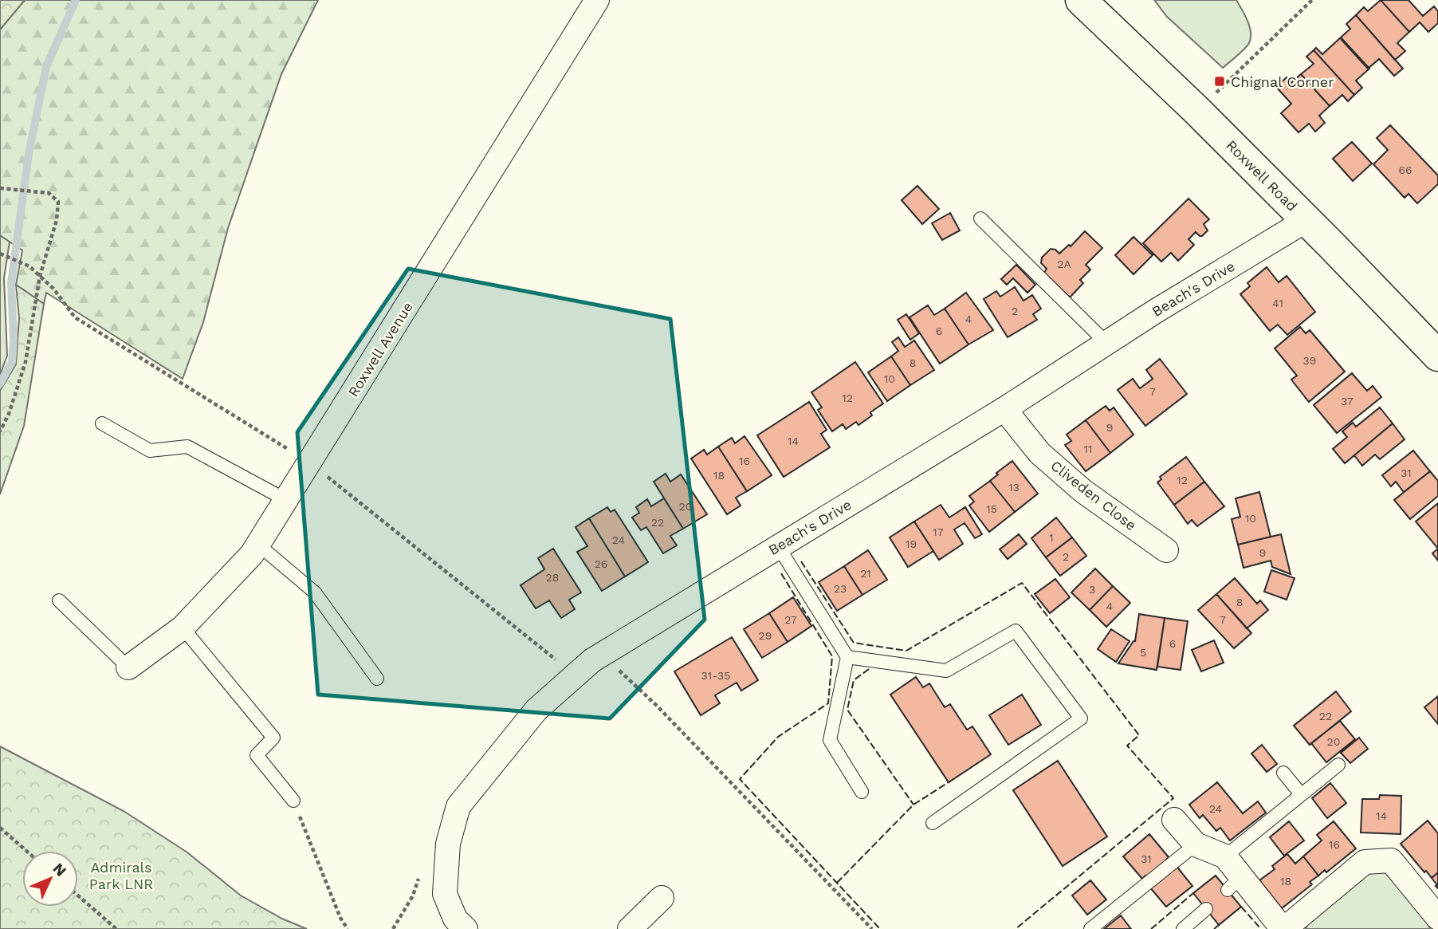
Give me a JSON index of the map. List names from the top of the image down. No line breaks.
{"streets":{"main road":["Roxwell Road"],"street":["Beach's Drive","Roxwell Avenue","Cliveden Close"]},"crossings":[["Roxwell Road","Beach's Drive"],["Beach's Drive","Cliveden Close"]],"parks":["Admirals Park LNR"],"places":{"transit":["Chignal Corner"]},"house_numbers":["66","2A","41","2","4","6","39","8","10","7","12","37","9","14","11","16","31","18","12","13","20","15","10","22","17","1","24","19","9","2","26","21","28","23","3","8","4","27","7","29","6","5","31-35","22","20","24","14","16","31","18"],"north":"top right"}
